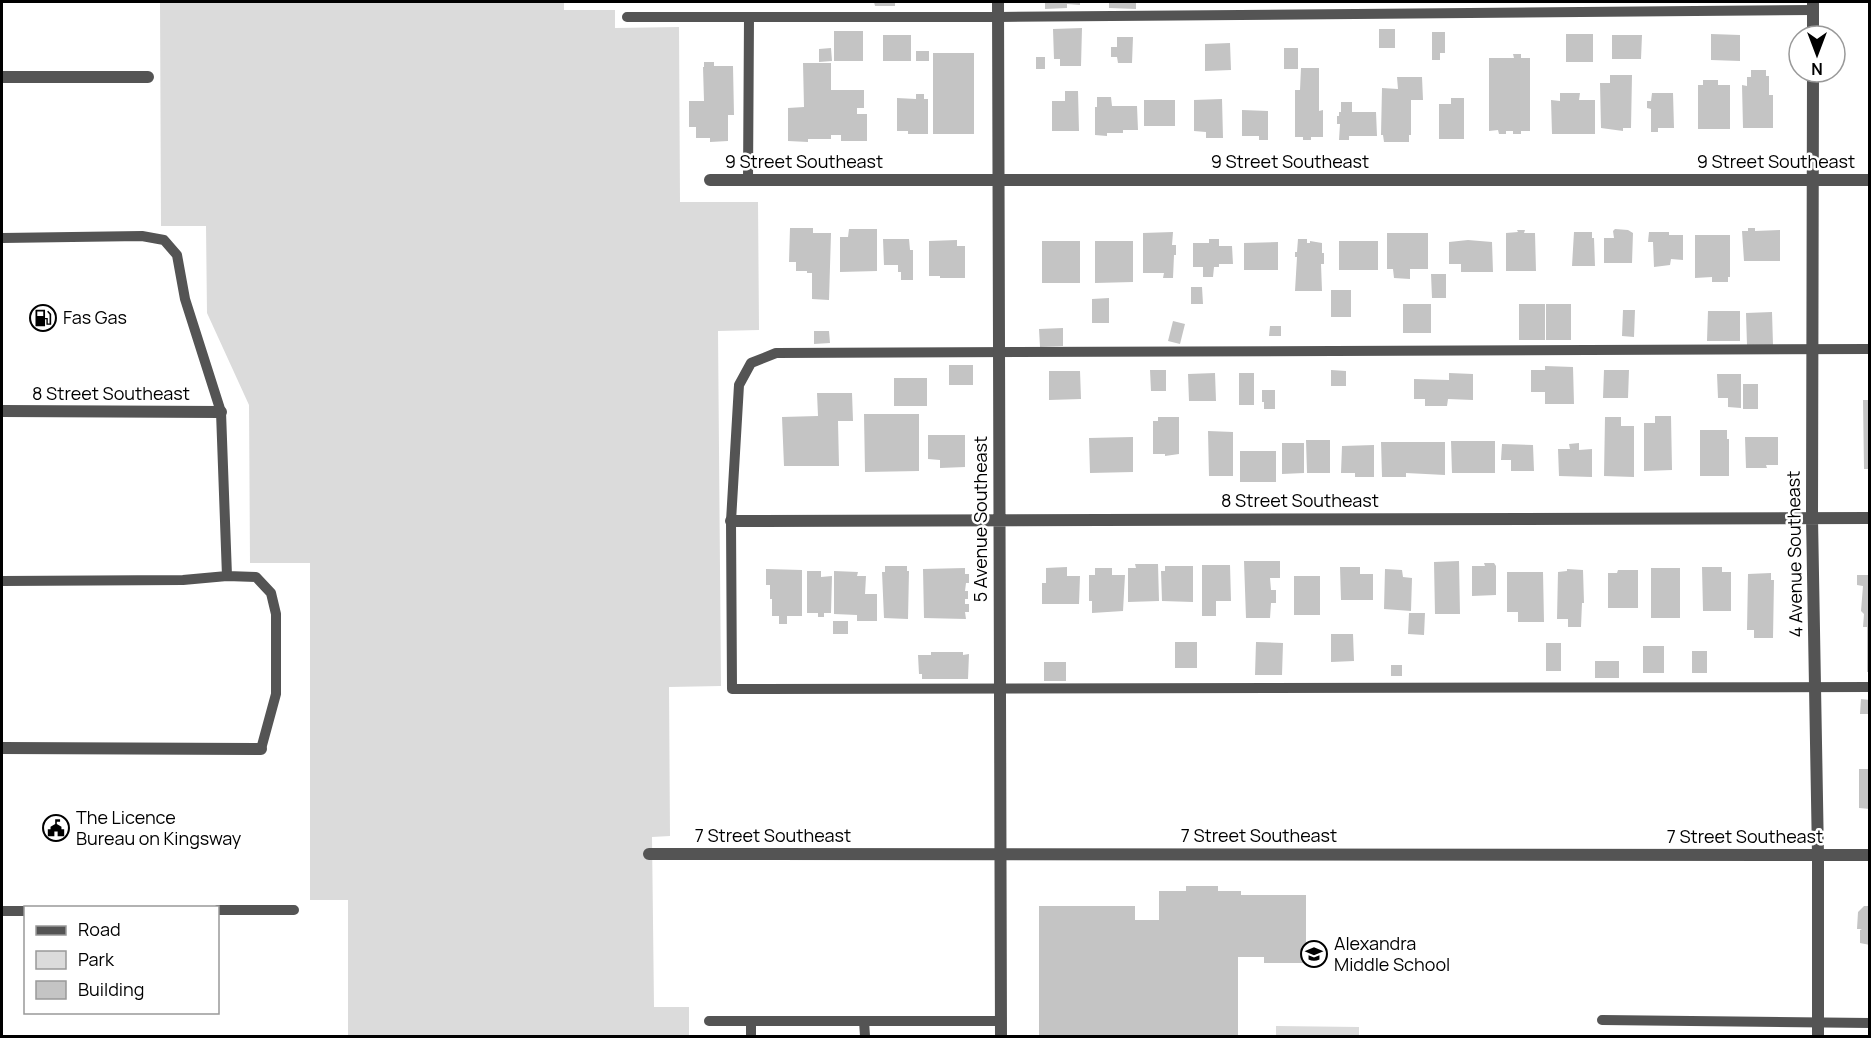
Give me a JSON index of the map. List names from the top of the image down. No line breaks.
{"streets":{"street":["9 Street Southeast","8 Street Southeast","5 Avenue Southeast","4 Avenue Southeast","7 Street Southeast"]},"crossings":[["9 Street Southeast","5 Avenue Southeast"],["9 Street Southeast","4 Avenue Southeast"],["8 Street Southeast","5 Avenue Southeast"],["8 Street Southeast","4 Avenue Southeast"],["5 Avenue Southeast","7 Street Southeast"],["4 Avenue Southeast","7 Street Southeast"]],"places":{"fuel station":["Fas Gas"],"public building":["The Licence Bureau on Kingsway"],"school or university":["Alexandra Middle School"]},"legend":["Road","Park","Building"],"north":"bottom"}
